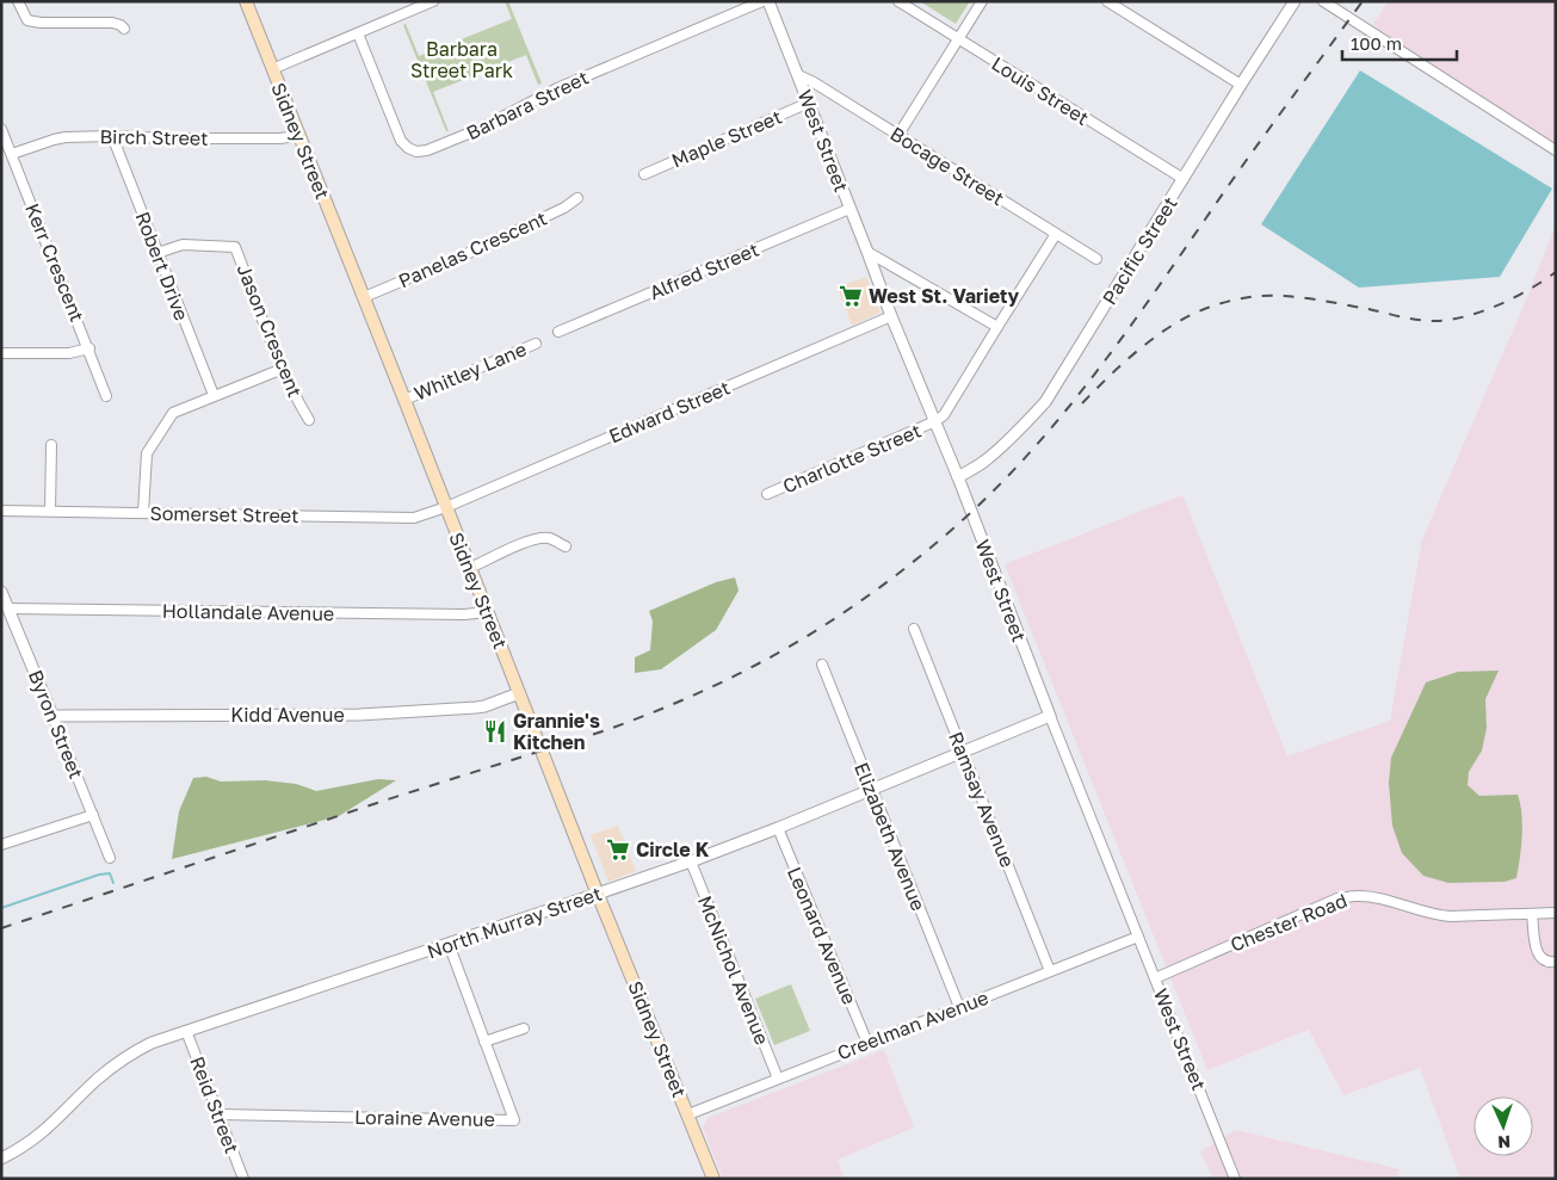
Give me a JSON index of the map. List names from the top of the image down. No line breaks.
{"streets":{"main road":["Sidney Street"],"street":["Louis Street","Barbara Street","Birch Street","Maple Street","West Street","Bocage Street","Panelas Crescent","Pacific Street","Kerr Crescent","Robert Drive","Alfred Street","Jason Crescent","Whitley Lane","Edward Street","Charlotte Street","Somerset Street","Hollandale Avenue","Kidd Avenue","Byron Street","Ramsay Avenue","Elizabeth Avenue","North Murray Street","Chester Road","Leonard Avenue","McNichol Avenue","Creelman Avenue","Reid Street","Loraine Avenue"]},"crossings":[["Louis Street","Pacific Street"],["Birch Street","Sidney Street"],["Birch Street","Kerr Crescent"],["Birch Street","Robert Drive"],["Maple Street","West Street"],["Sidney Street","Panelas Crescent"],["Sidney Street","Whitley Lane"],["Sidney Street","Edward Street"],["Sidney Street","Somerset Street"],["Sidney Street","Hollandale Avenue"],["Sidney Street","Kidd Avenue"],["Sidney Street","North Murray Street"],["Sidney Street","Creelman Avenue"],["West Street","Bocage Street"],["West Street","Pacific Street"],["West Street","Alfred Street"],["West Street","Edward Street"],["West Street","Charlotte Street"],["West Street","North Murray Street"],["West Street","Chester Road"],["West Street","Creelman Avenue"],["Robert Drive","Jason Crescent"],["Edward Street","Somerset Street"],["Hollandale Avenue","Byron Street"],["Kidd Avenue","Byron Street"],["Ramsay Avenue","North Murray Street"],["Ramsay Avenue","Creelman Avenue"],["Elizabeth Avenue","North Murray Street"],["Elizabeth Avenue","Creelman Avenue"],["North Murray Street","Leonard Avenue"],["North Murray Street","McNichol Avenue"],["North Murray Street","Reid Street"],["North Murray Street","Loraine Avenue"],["Leonard Avenue","Creelman Avenue"],["McNichol Avenue","Creelman Avenue"],["Reid Street","Loraine Avenue"]],"parks":["Barbara Street Park"],"places":{"supermarket":["West St. Variety","Circle K"],"restaurant":["Grannie's Kitchen"]},"scale_bar":"100 m","north":"bottom"}
